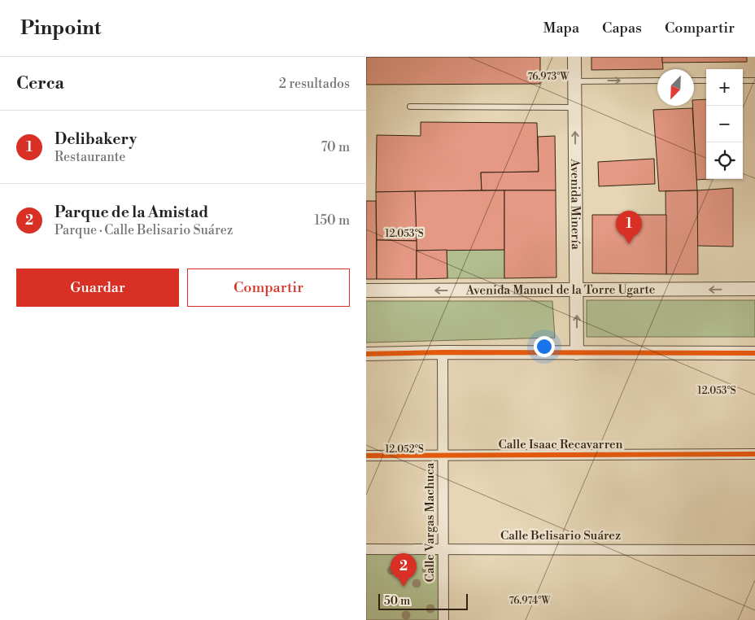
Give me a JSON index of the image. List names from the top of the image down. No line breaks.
{"streets":{"street":["Avenida Minería","Avenida Manuel de la Torre Ugarte","Calle Isaac Recavarren","Calle Vargas Machuca","Calle Belisario Suárez"]},"crossings":[["Avenida Minería","Avenida Manuel de la Torre Ugarte"],["Calle Isaac Recavarren","Calle Vargas Machuca"],["Calle Vargas Machuca","Calle Belisario Suárez"]],"one_way":["Avenida Minería"],"scale_bar":"50 m","north":"bottom left","page":{"header":"Pinpoint","nav":["Mapa","Capas","Compartir"],"heading":["Cerca","2 resultados"],"map_buttons":["+","−"],"list":[{"mark":"1","name":"Delibakery","note":"Restaurante","value":"70 m"},{"mark":"2","name":"Parque de la Amistad","note":"Parque · Calle Belisario Suárez","value":"150 m"}],"pins":["1","2"],"buttons":["Guardar","Compartir"],"scale":"50 m"},"coordinates":["76.973°W","12.053°S","12.052°S","76.974°W"]}
